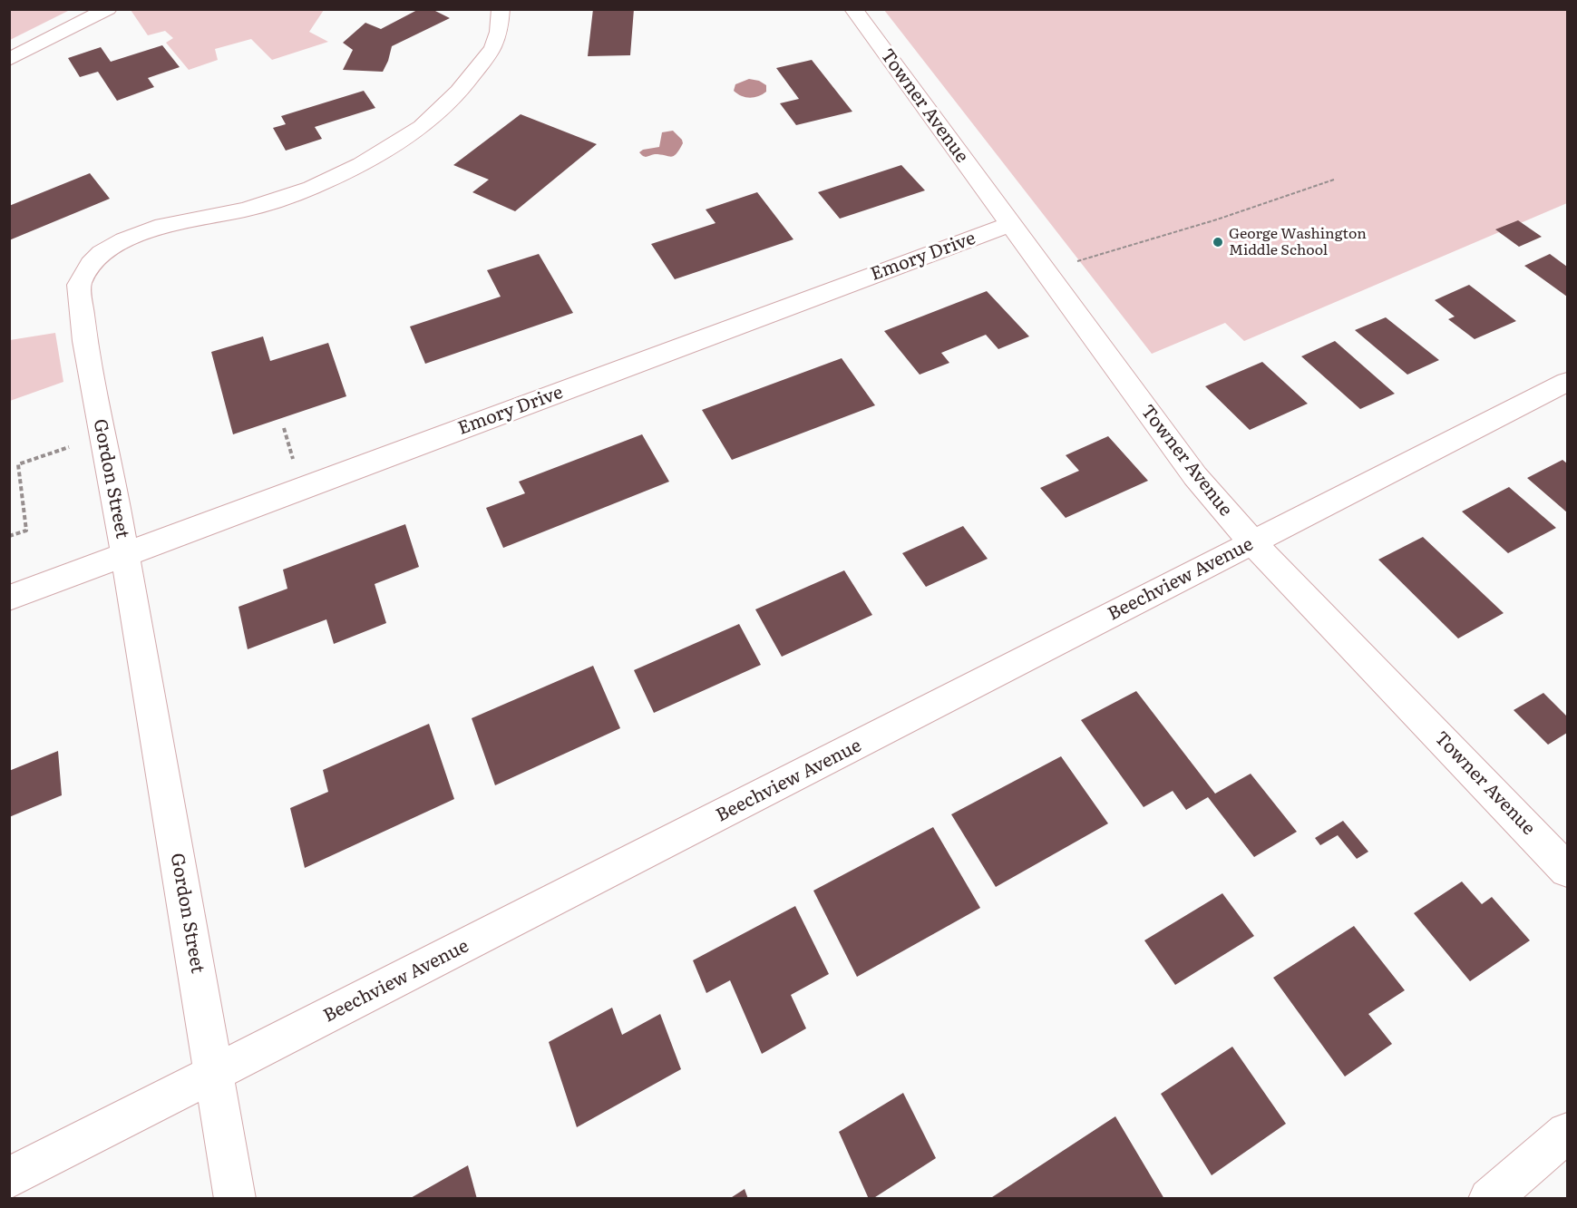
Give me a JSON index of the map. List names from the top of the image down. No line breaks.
{"streets":{"street":["Towner Avenue","Emory Drive","Gordon Street","Beechview Avenue"]},"crossings":[["Towner Avenue","Emory Drive"],["Towner Avenue","Beechview Avenue"],["Emory Drive","Gordon Street"],["Gordon Street","Beechview Avenue"]],"places":["George Washington Middle School"]}
